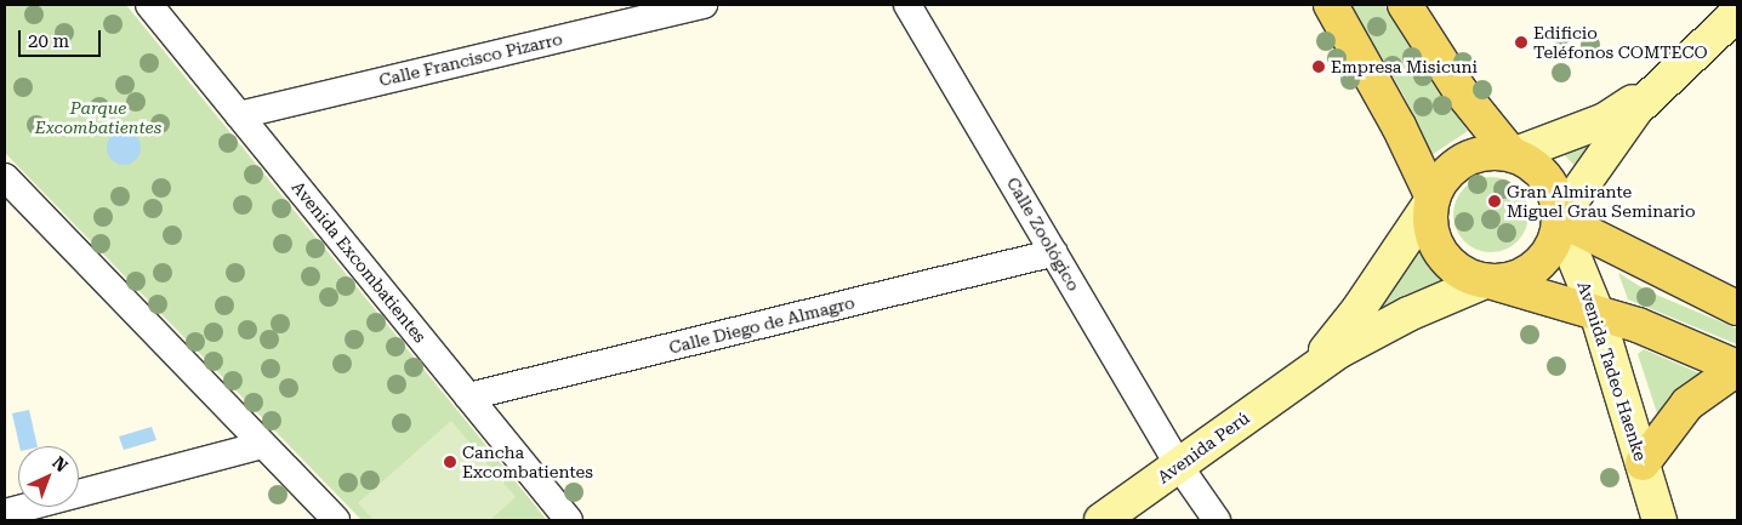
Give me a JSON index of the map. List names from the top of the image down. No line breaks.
{"streets":{"main road":["Avenida Tadeo Haenke","Avenida Perú"],"street":["Calle Francisco Pizarro","Calle Zoológico","Avenida Excombatientes","Calle Diego de Almagro"]},"crossings":[["Calle Francisco Pizarro","Avenida Excombatientes"],["Calle Zoológico","Calle Diego de Almagro"],["Calle Zoológico","Avenida Perú"],["Avenida Excombatientes","Calle Diego de Almagro"],["Avenida Tadeo Haenke","Avenida Perú"]],"parks":["Parque Excombatientes"],"places":["Edificio Teléfonos COMTECO","Empresa Misicuni","Gran Almirante Miguel Grau Seminario","Cancha Excombatientes"],"scale_bar":"20 m","north":"top right"}
